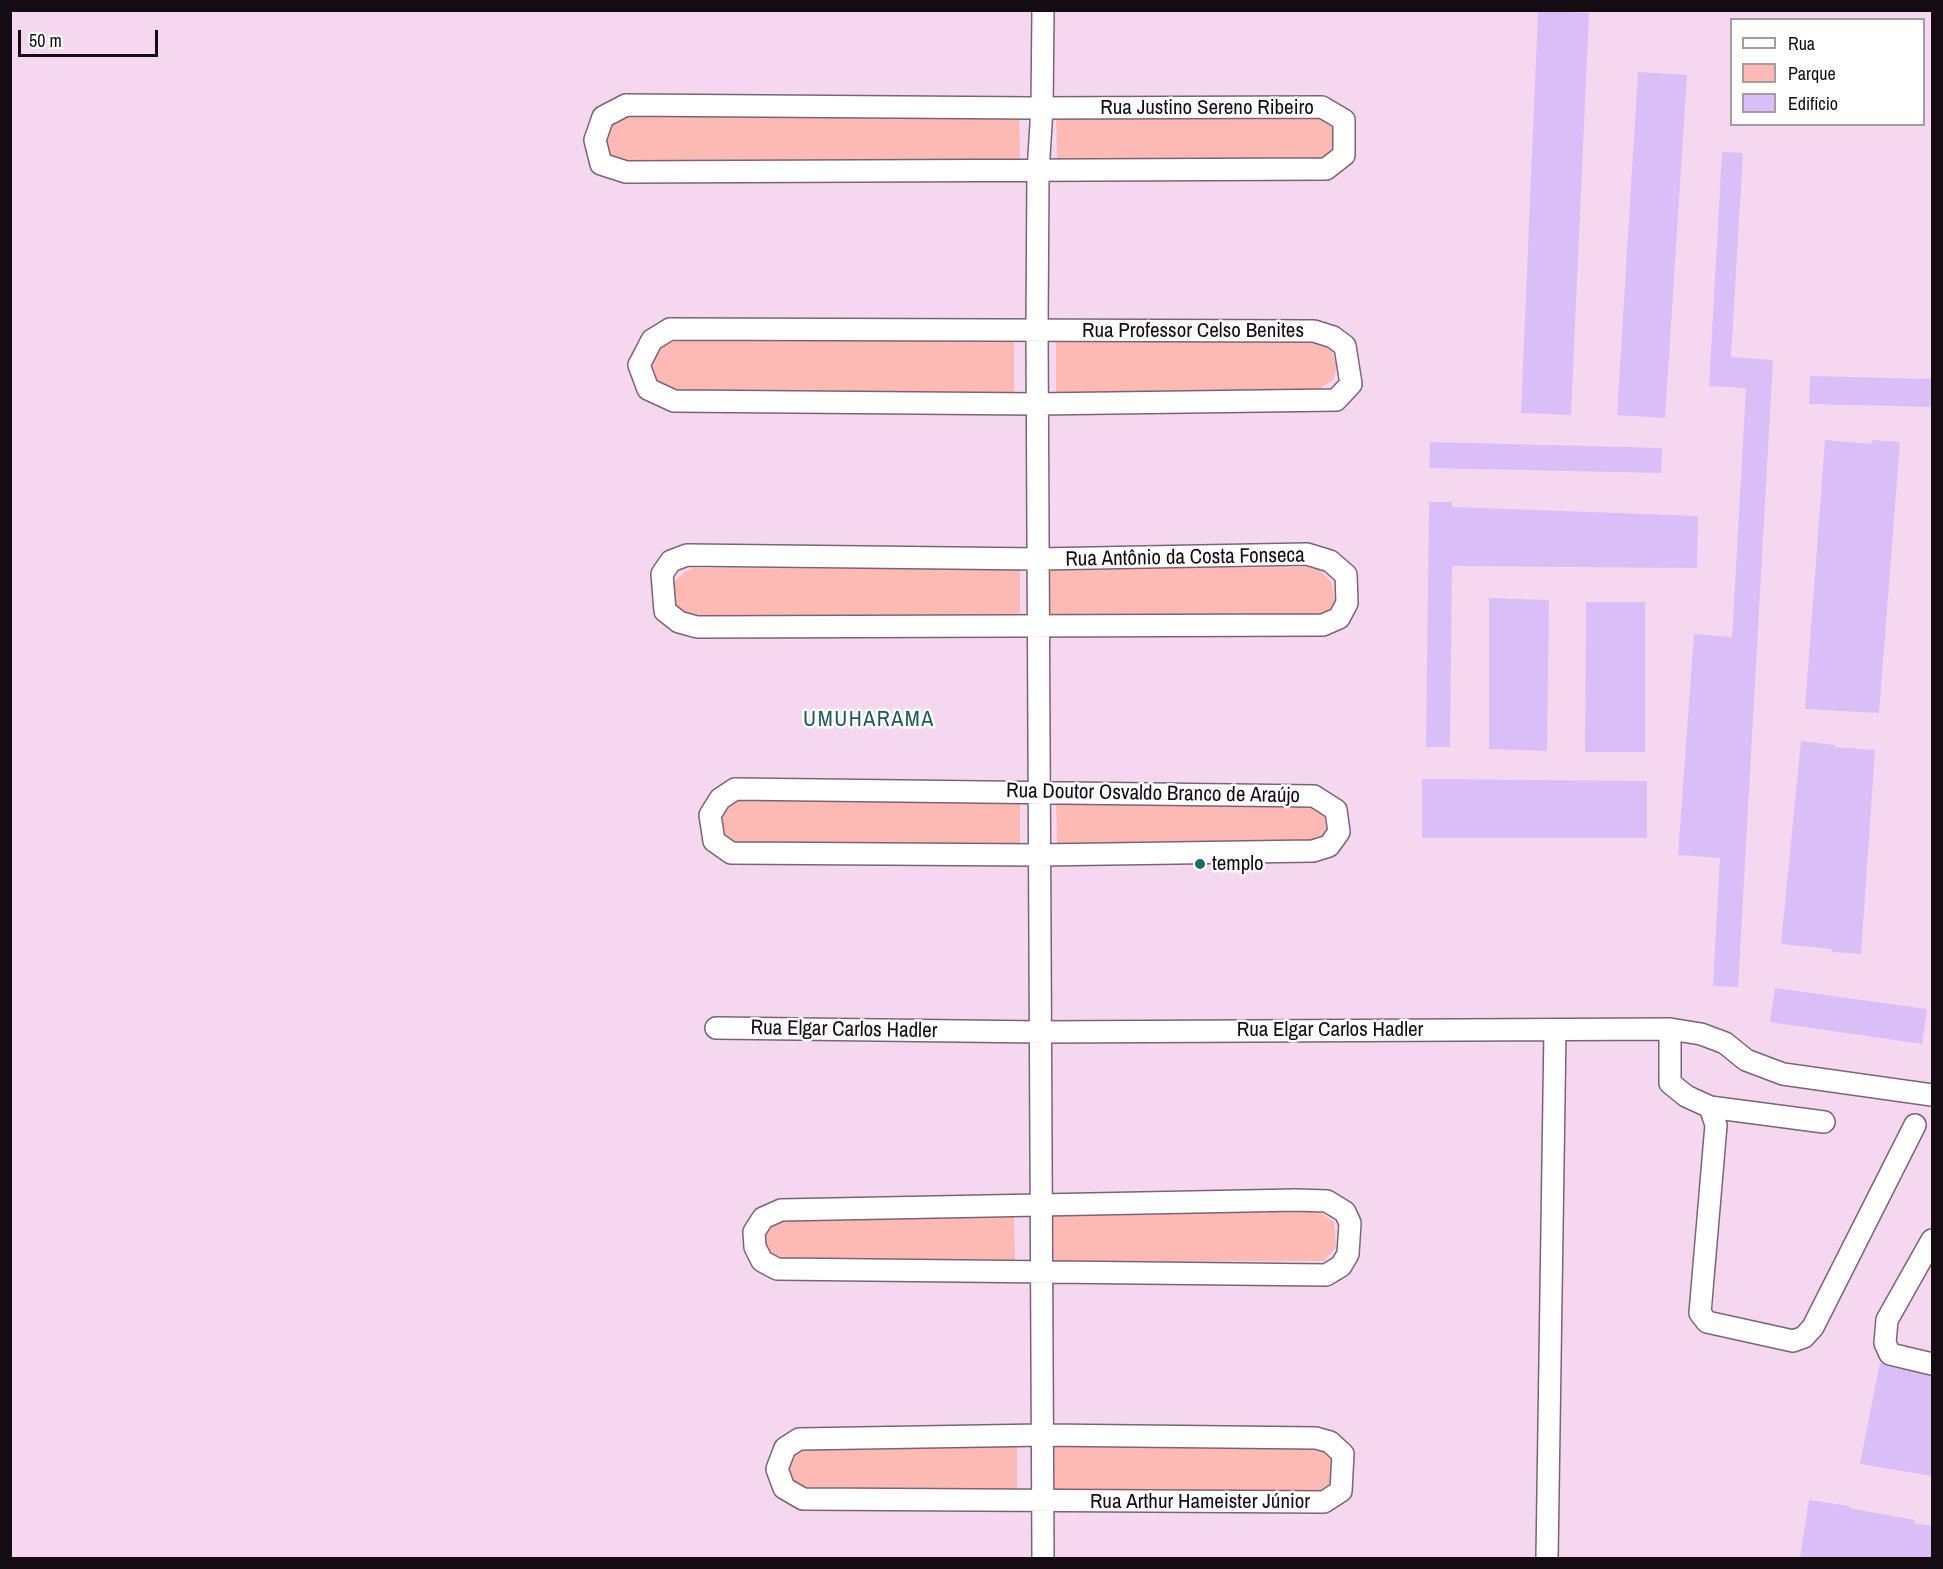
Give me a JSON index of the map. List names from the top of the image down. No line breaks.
{"streets":{"street":["Rua Justino Sereno Ribeiro","Rua Professor Celso Benites","Rua Antônio da Costa Fonseca","Rua Doutor Osvaldo Branco de Araújo","Rua Elgar Carlos Hadler","Rua Arthur Hameister Júnior"]},"districts":["UMUHARAMA"],"places":["templo"],"legend":["Rua","Parque","Edifício"],"scale_bar":"50 m"}
